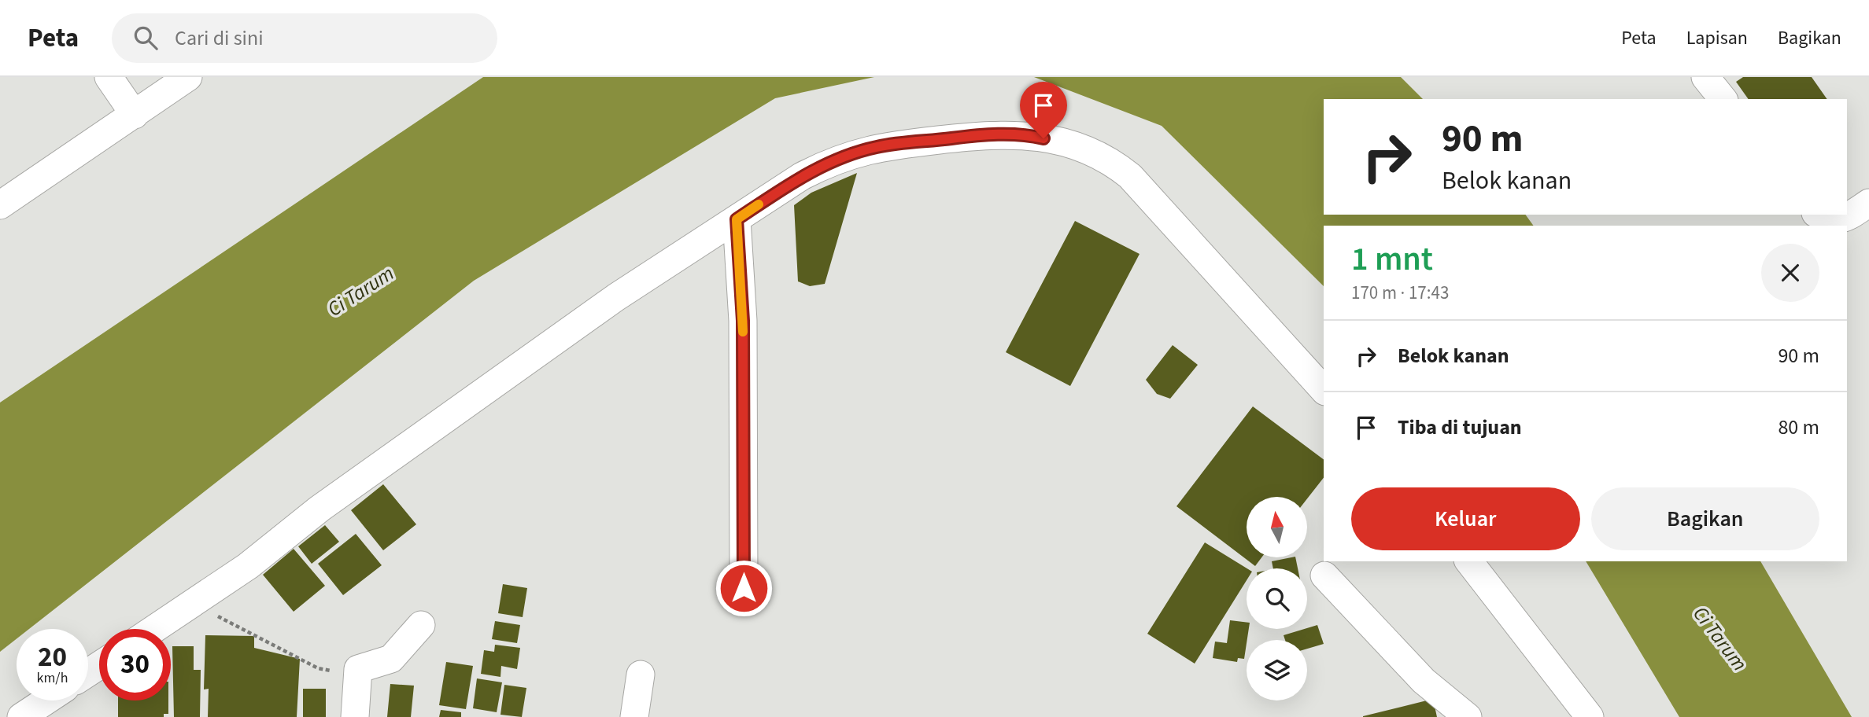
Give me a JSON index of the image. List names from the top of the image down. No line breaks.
{"water":["Ci Tarum"],"north":"top","page":{"header":"Peta","search":"Cari di sini","nav":["Peta","Lapisan","Bagikan"],"turn":["90 m","Belok kanan"],"heading":["1 mnt","170 m · 17:43"],"list":[{"name":"Belok kanan","value":"90 m"},{"name":"Tiba di tujuan","value":"80 m"}],"buttons":["Keluar","Bagikan"],"speed":"20 km/h","limit":"30"}}
